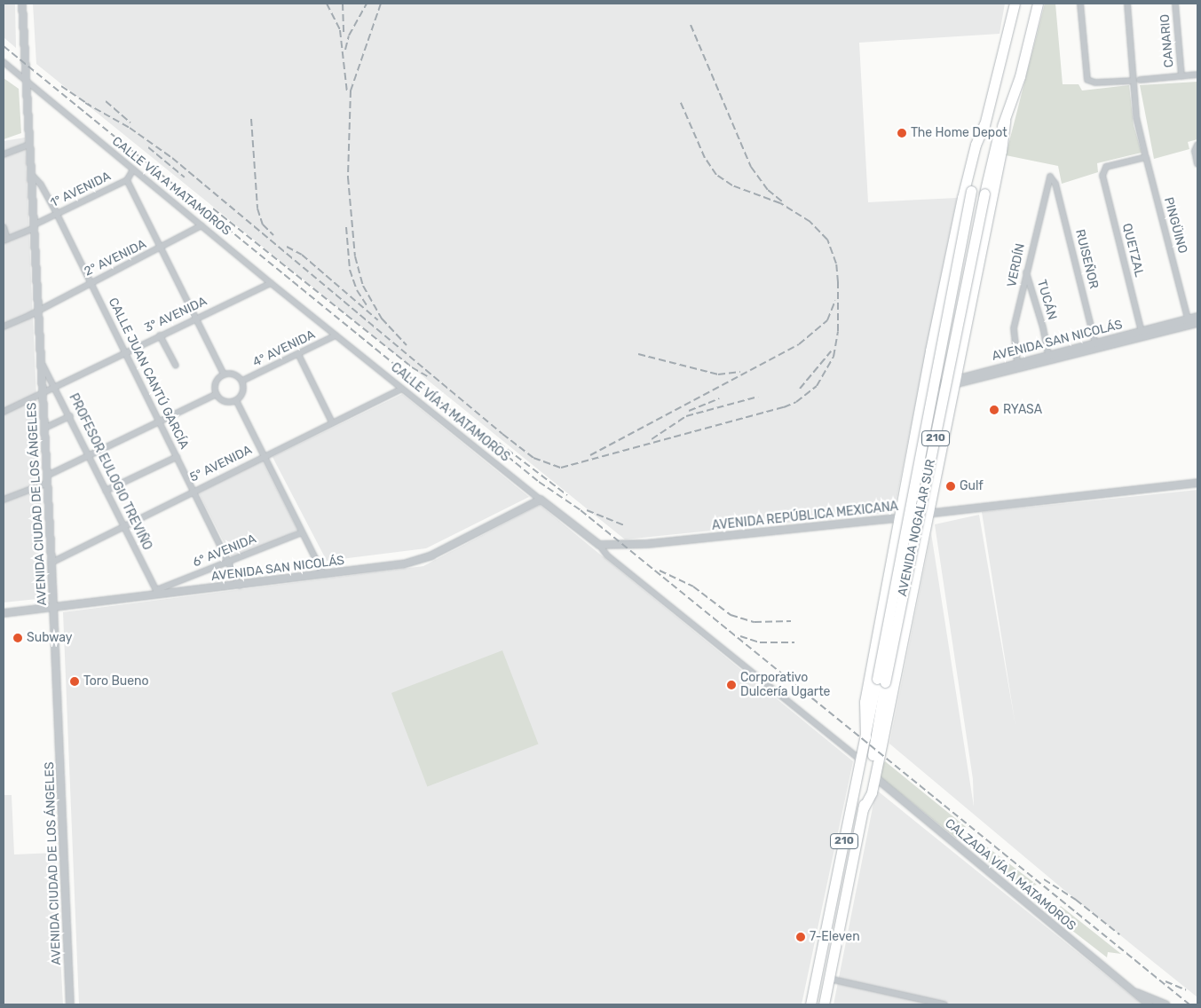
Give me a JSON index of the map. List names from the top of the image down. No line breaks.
{"streets":{"highway":["210","AVENIDA NOGALAR SUR"],"street":["CANARIO","CALLE VÍA A MATAMOROS","1° AVENIDA","PINGÜINO","QUETZAL","2° AVENIDA","RUISEÑOR","VERDÍN","TUCÁN","3° AVENIDA","AVENIDA SAN NICOLÁS","4° AVENIDA","CALLE JUAN CANTÚ GARCÍA","5° AVENIDA","PROFESOR EULOGIO TREVIÑO","AVENIDA CIUDAD DE LOS ÁNGELES","AVENIDA REPÚBLICA MEXICANA","6° AVENIDA","CALZADA VÍA A MATAMOROS"]},"crossings":[["CALLE VÍA A MATAMOROS","1° AVENIDA"],["CALLE VÍA A MATAMOROS","2° AVENIDA"],["CALLE VÍA A MATAMOROS","3° AVENIDA"],["CALLE VÍA A MATAMOROS","AVENIDA SAN NICOLÁS"],["CALLE VÍA A MATAMOROS","4° AVENIDA"],["CALLE VÍA A MATAMOROS","5° AVENIDA"],["CALLE VÍA A MATAMOROS","AVENIDA CIUDAD DE LOS ÁNGELES"],["CALLE VÍA A MATAMOROS","AVENIDA REPÚBLICA MEXICANA"],["CALLE VÍA A MATAMOROS","AVENIDA NOGALAR SUR"],["1° AVENIDA","CALLE JUAN CANTÚ GARCÍA"],["1° AVENIDA","AVENIDA CIUDAD DE LOS ÁNGELES"],["PINGÜINO","QUETZAL"],["PINGÜINO","AVENIDA SAN NICOLÁS"],["QUETZAL","AVENIDA SAN NICOLÁS"],["2° AVENIDA","CALLE JUAN CANTÚ GARCÍA"],["2° AVENIDA","AVENIDA CIUDAD DE LOS ÁNGELES"],["RUISEÑOR","VERDÍN"],["RUISEÑOR","AVENIDA SAN NICOLÁS"],["VERDÍN","TUCÁN"],["VERDÍN","AVENIDA SAN NICOLÁS"],["TUCÁN","AVENIDA SAN NICOLÁS"],["3° AVENIDA","CALLE JUAN CANTÚ GARCÍA"],["3° AVENIDA","PROFESOR EULOGIO TREVIÑO"],["3° AVENIDA","AVENIDA CIUDAD DE LOS ÁNGELES"],["AVENIDA SAN NICOLÁS","CALLE JUAN CANTÚ GARCÍA"],["AVENIDA SAN NICOLÁS","PROFESOR EULOGIO TREVIÑO"],["AVENIDA SAN NICOLÁS","AVENIDA CIUDAD DE LOS ÁNGELES"],["AVENIDA SAN NICOLÁS","6° AVENIDA"],["CALLE JUAN CANTÚ GARCÍA","5° AVENIDA"],["CALLE JUAN CANTÚ GARCÍA","AVENIDA CIUDAD DE LOS ÁNGELES"],["CALLE JUAN CANTÚ GARCÍA","6° AVENIDA"],["5° AVENIDA","PROFESOR EULOGIO TREVIÑO"],["5° AVENIDA","AVENIDA CIUDAD DE LOS ÁNGELES"],["PROFESOR EULOGIO TREVIÑO","AVENIDA CIUDAD DE LOS ÁNGELES"],["PROFESOR EULOGIO TREVIÑO","6° AVENIDA"]],"places":["The Home Depot","RYASA","Gulf","Subway","Toro Bueno","Corporativo Dulcería Ugarte","7-Eleven"]}
